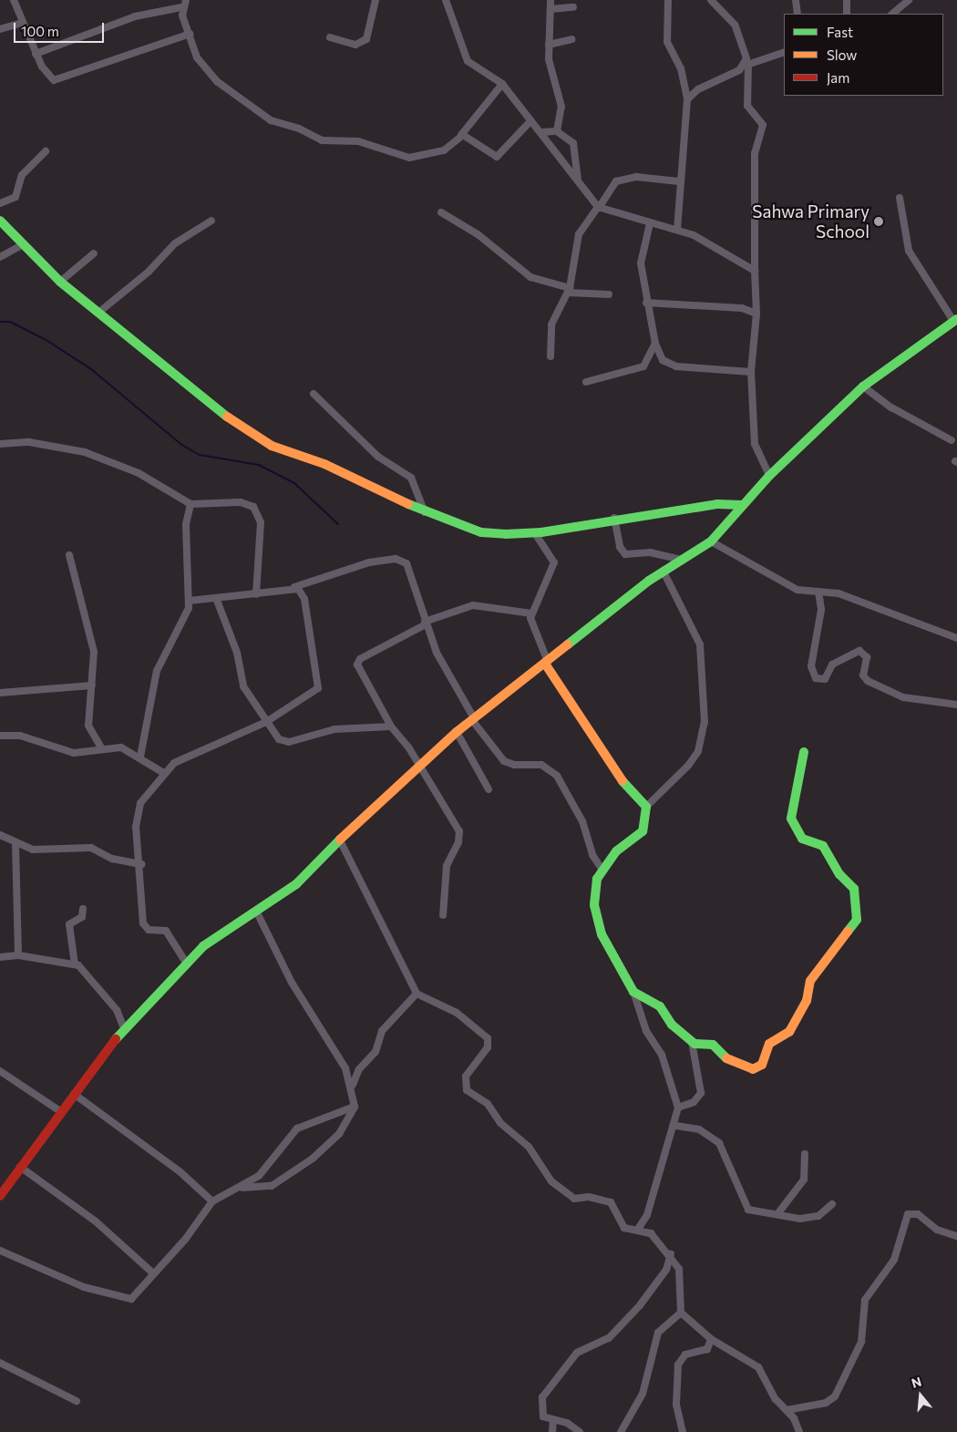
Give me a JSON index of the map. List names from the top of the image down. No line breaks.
{"places":["Sahwa Primary School"],"legend":["Fast","Slow","Jam"],"scale_bar":"100 m","north":"top"}
